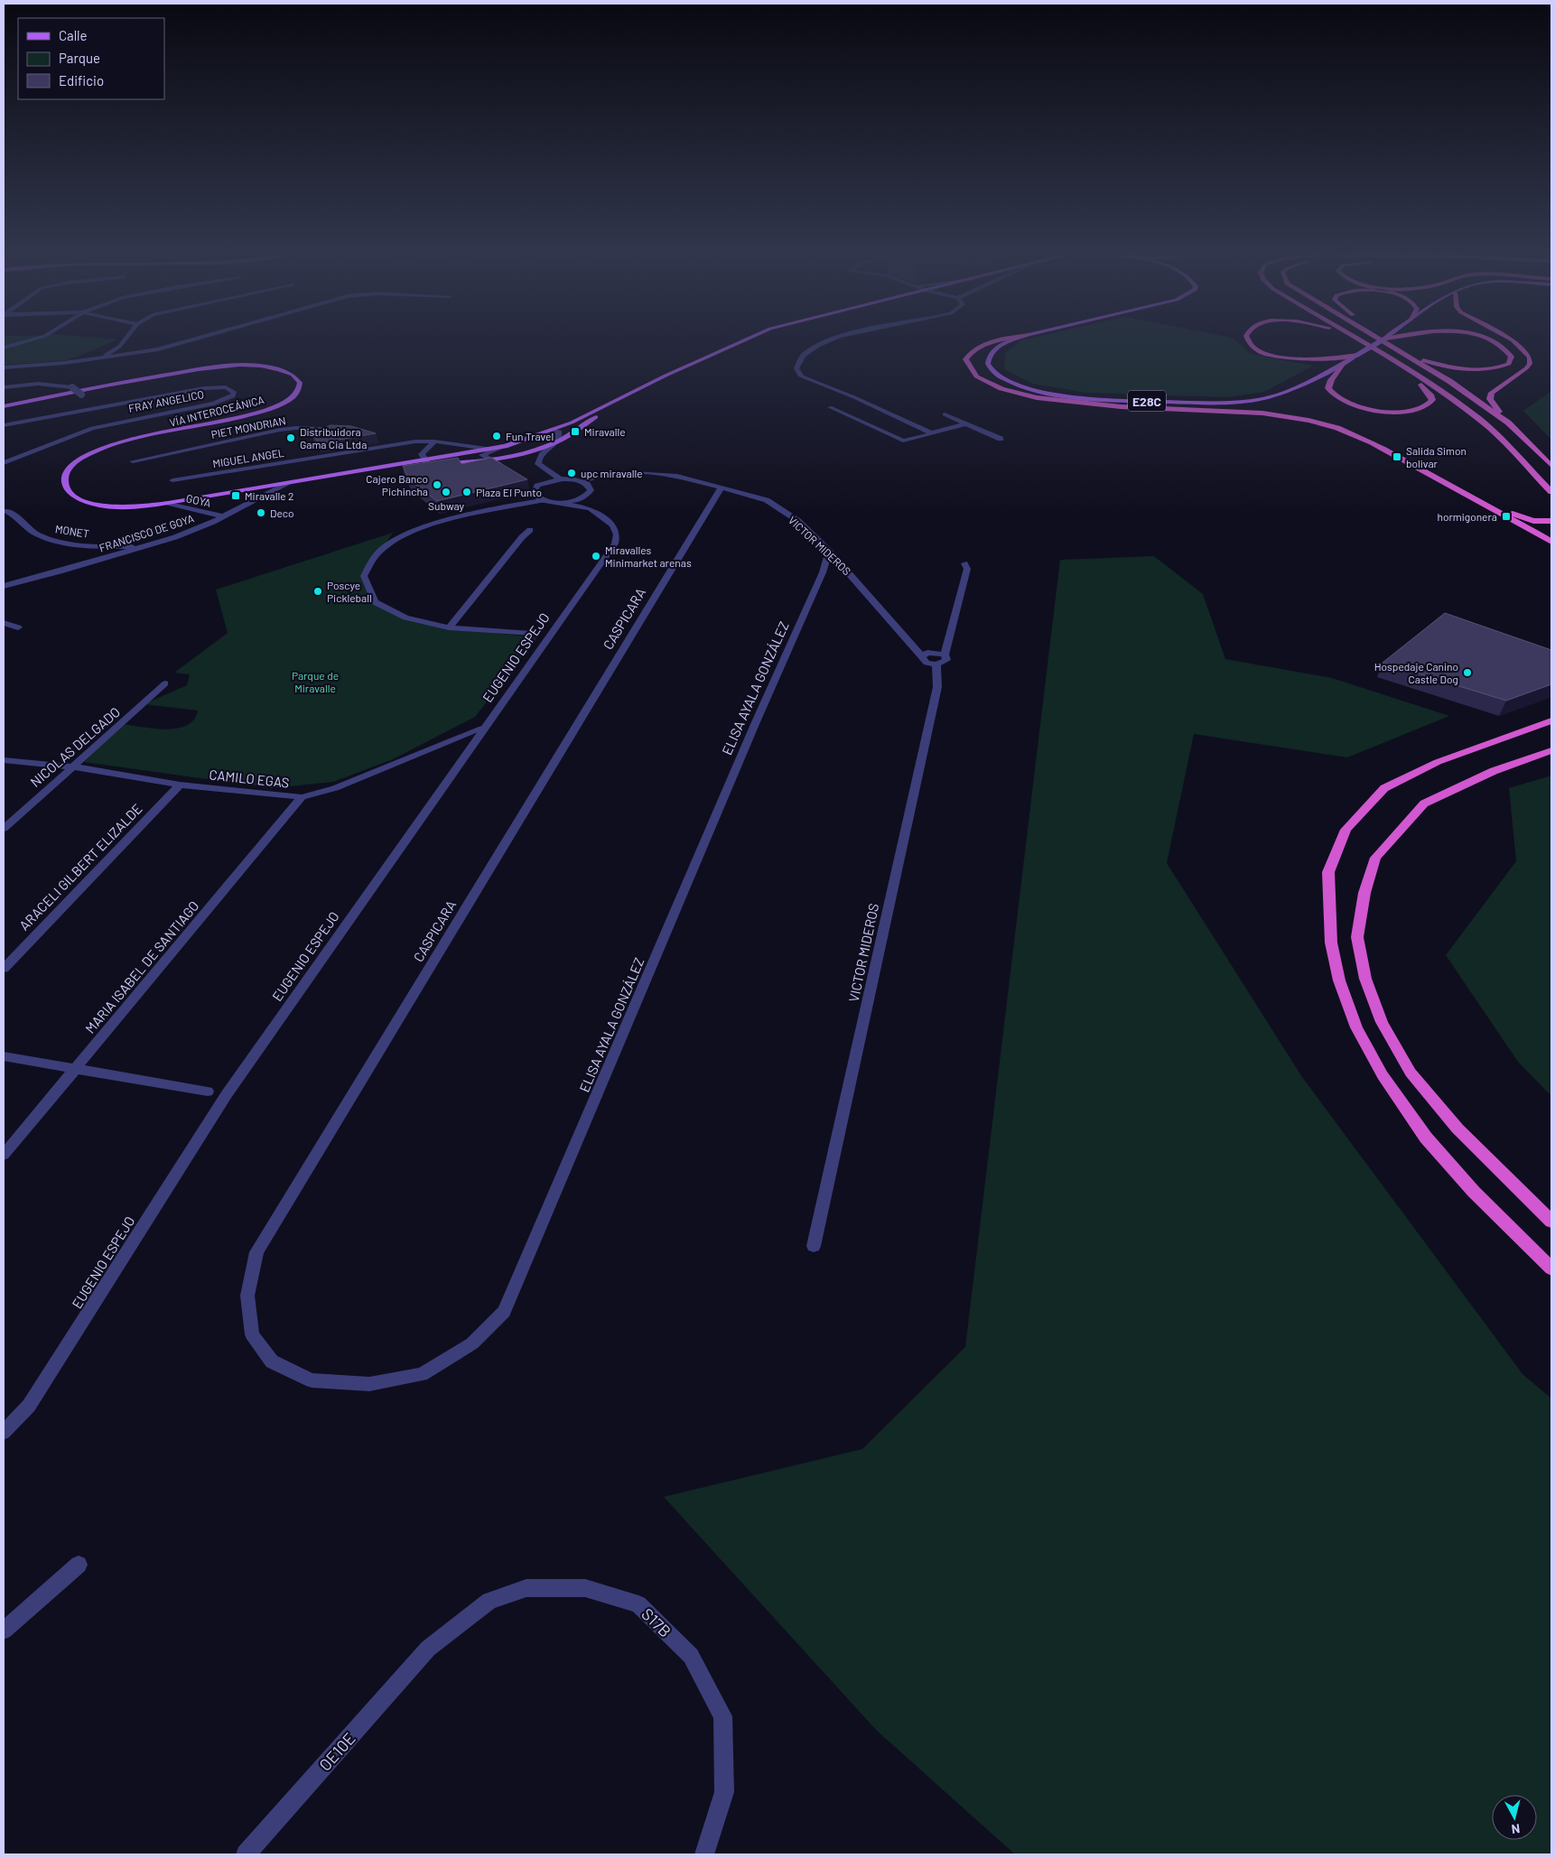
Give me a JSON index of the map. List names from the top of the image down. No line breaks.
{"streets":{"main road":["E28C","VÍA INTEROCEÁNICA"],"street":["FRAY ANGELICO","PIET MONDRIAN","MIGUEL ANGEL","GOYA","MONET","FRANCISCO DE GOYA","VICTOR MIDEROS","CASPICARA","EUGENIO ESPEJO","ELISA AYALA GONZÁLEZ","NICOLAS DELGADO","CAMILO EGAS","ARACELI GILBERT ELIZALDE","MARIA ISABEL DE SANTIAGO","S17B","OE10E"]},"crossings":[["VÍA INTEROCEÁNICA","MIGUEL ANGEL"],["VÍA INTEROCEÁNICA","GOYA"],["VÍA INTEROCEÁNICA","FRANCISCO DE GOYA"],["GOYA","FRANCISCO DE GOYA"],["MONET","FRANCISCO DE GOYA"],["VICTOR MIDEROS","CASPICARA"],["VICTOR MIDEROS","ELISA AYALA GONZÁLEZ"],["CASPICARA","ELISA AYALA GONZÁLEZ"],["EUGENIO ESPEJO","CAMILO EGAS"],["NICOLAS DELGADO","CAMILO EGAS"],["CAMILO EGAS","ARACELI GILBERT ELIZALDE"],["CAMILO EGAS","MARIA ISABEL DE SANTIAGO"],["S17B","OE10E"]],"parks":["Parque de Miravalle"],"places":{"transit":["Miravalle","Salida Simon bolivar","Miravalle 2","hormigonera"],"other":["Fun Travel","Distribuidora Gama Cia Ltda","upc miravalle","Cajero Banco Pichincha","Subway","Plaza El Punto","Deco","Miravalles Minimarket arenas","Poscye Pickleball","Hospedaje Canino Castle Dog"]},"legend":["Calle","Parque","Edificio"],"north":"bottom"}
